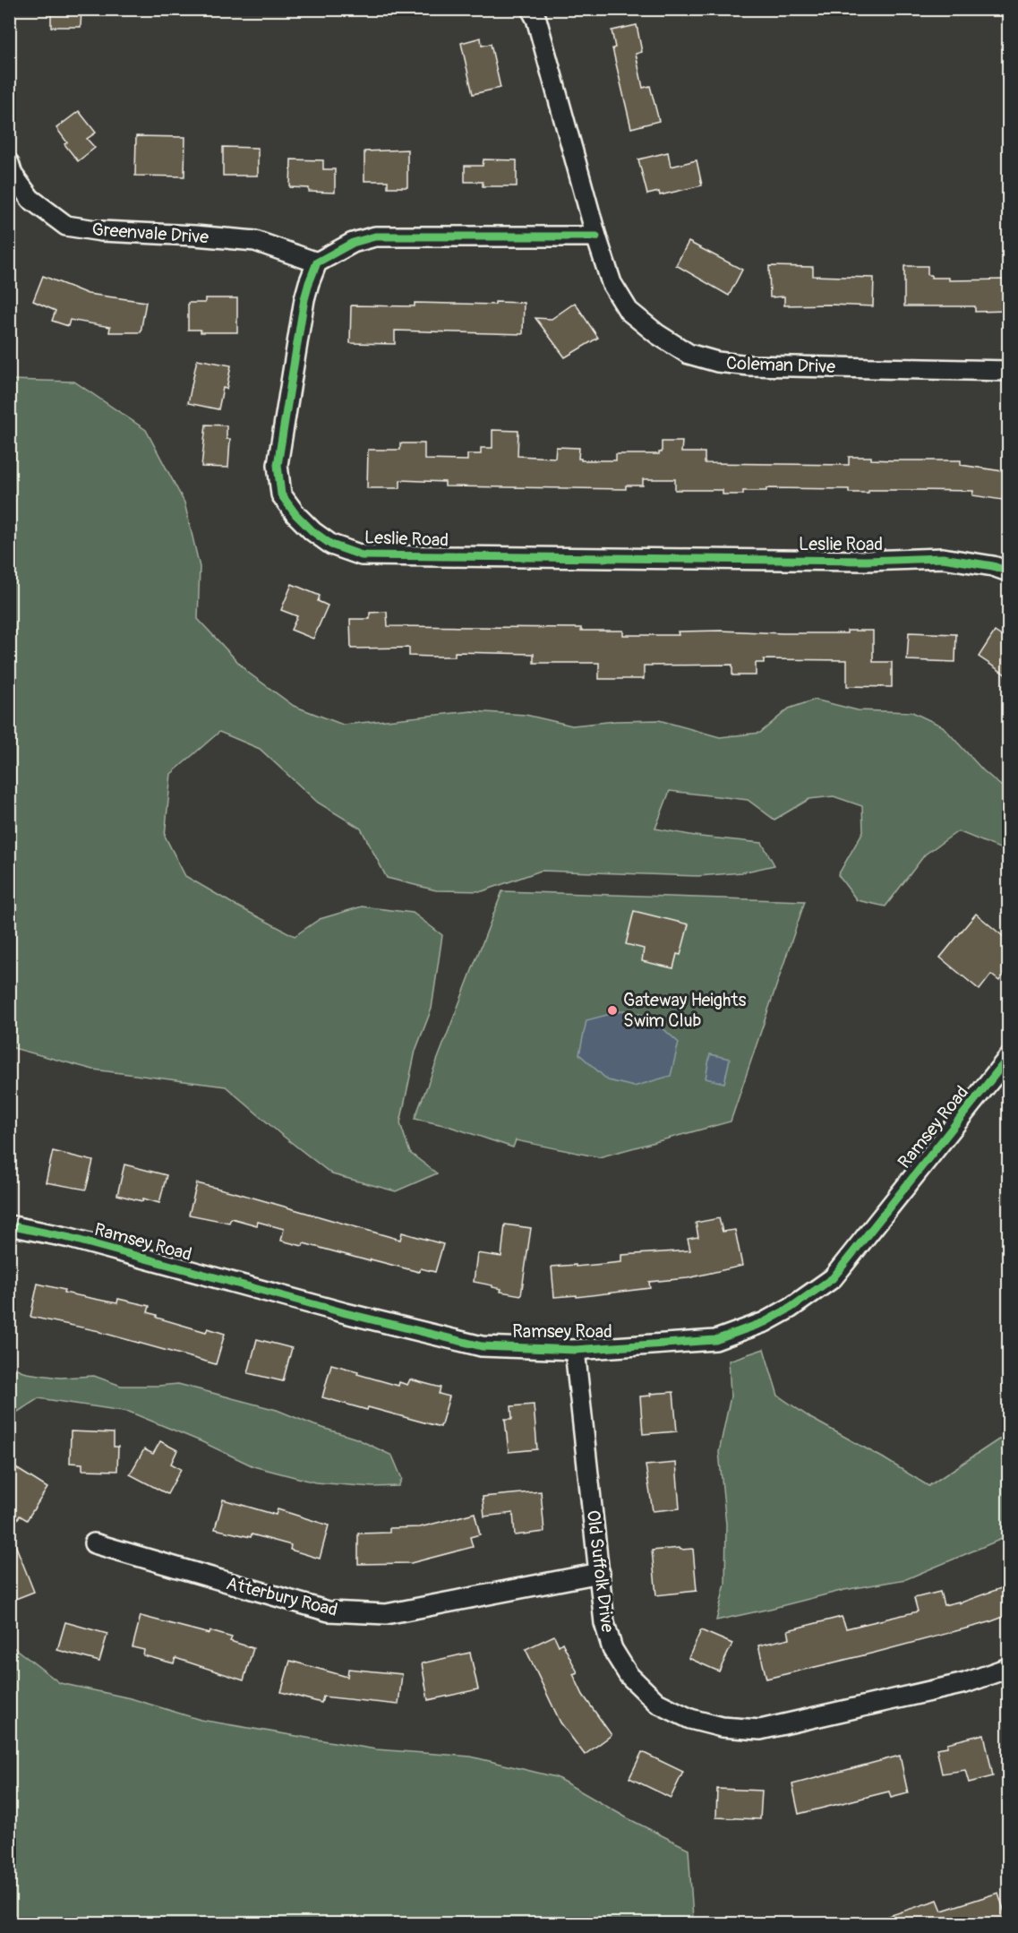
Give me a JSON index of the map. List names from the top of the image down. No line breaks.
{"streets":{"street":["Greenvale Drive","Coleman Drive","Leslie Road","Ramsey Road","Old Suffolk Drive","Atterbury Road"]},"crossings":[["Greenvale Drive","Leslie Road"],["Ramsey Road","Old Suffolk Drive"],["Old Suffolk Drive","Atterbury Road"]],"places":["Gateway Heights Swim Club"]}
